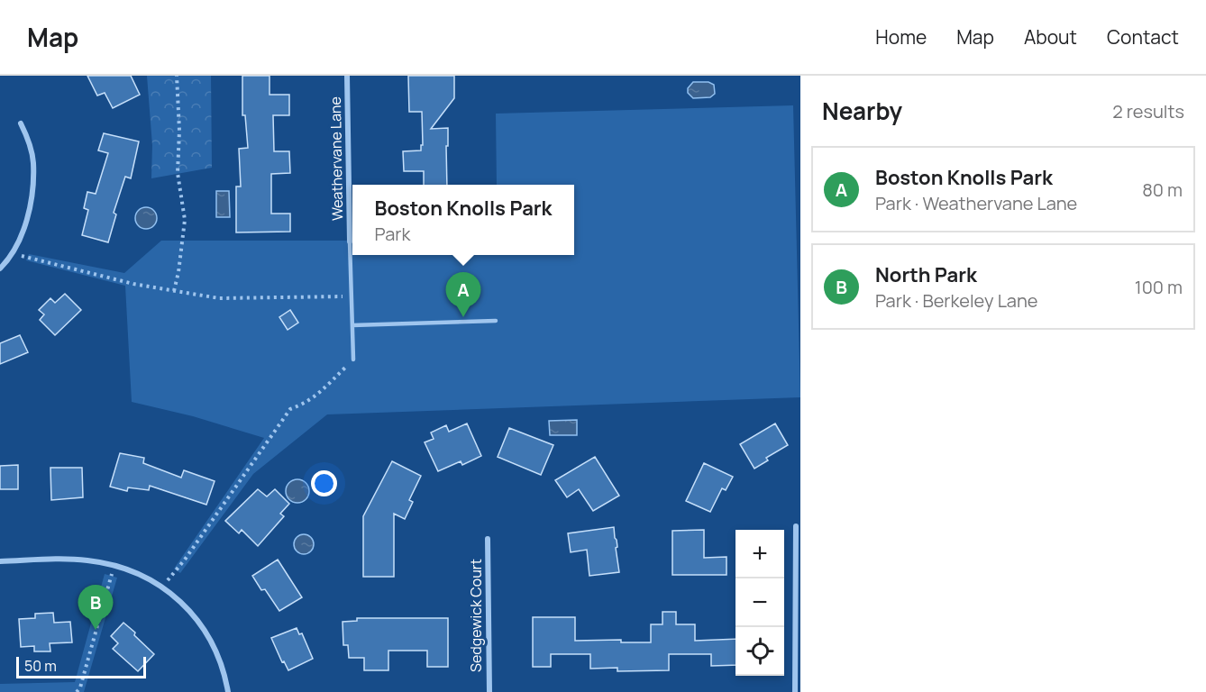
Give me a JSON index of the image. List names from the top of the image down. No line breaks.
{"streets":{"street":["Weathervane Lane","Sedgewick Court"]},"scale_bar":"50 m","page":{"header":"Map","nav":["Home","Map","About","Contact"],"heading":["Nearby","2 results"],"list":[{"mark":"A","name":"Boston Knolls Park","note":"Park · Weathervane Lane","value":"80 m"},{"mark":"B","name":"North Park","note":"Park · Berkeley Lane","value":"100 m"}],"popup":["Boston Knolls Park","Park"],"pins":["A","B"],"map_buttons":["+","−"],"scale":"50 m"}}
